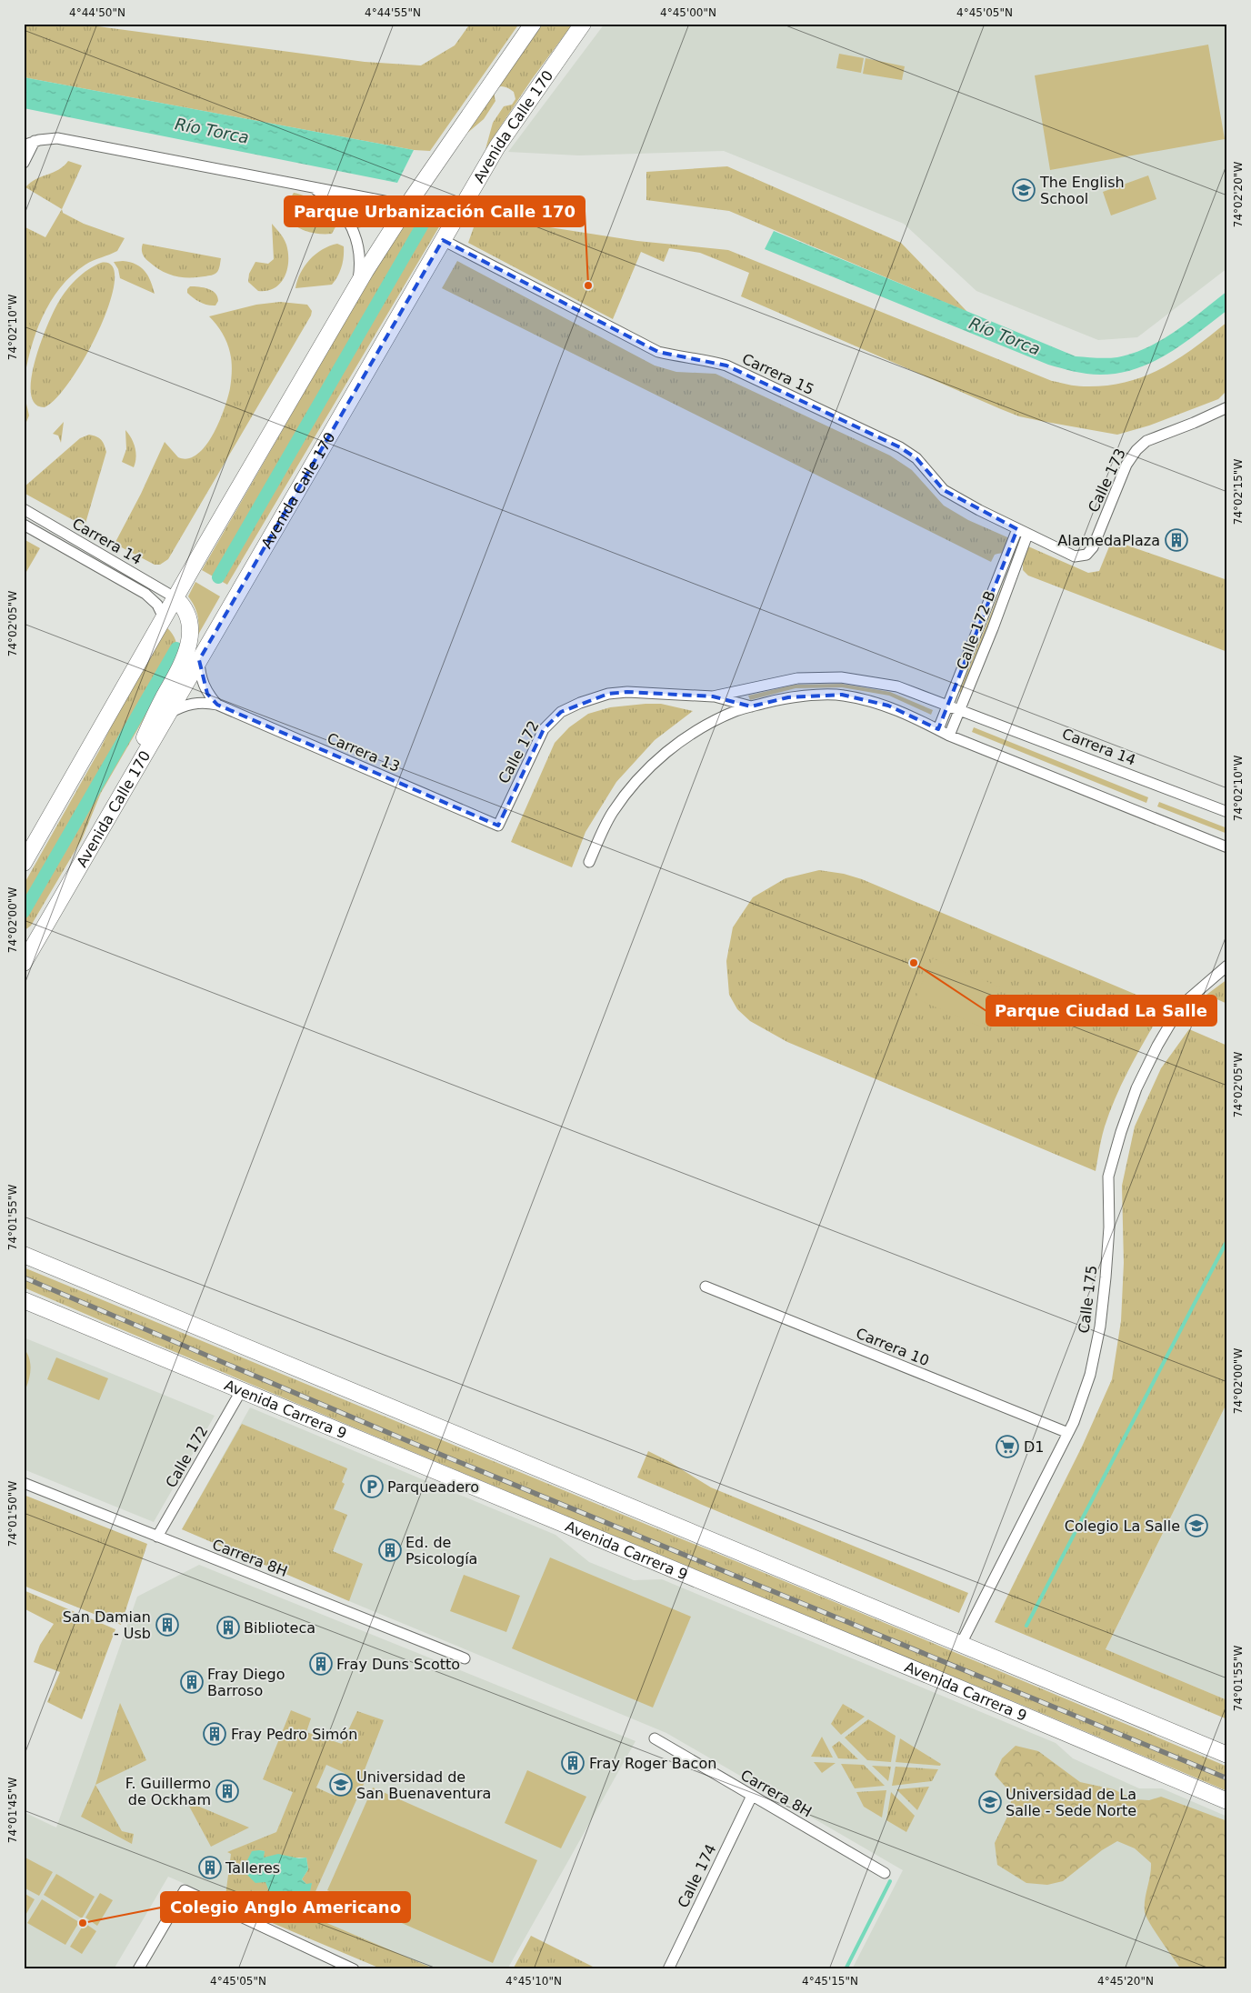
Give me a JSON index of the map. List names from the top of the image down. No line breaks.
{"streets":{"main road":["Avenida Calle 170","Avenida Carrera 9"],"street":["Carrera 15","Calle 173","Carrera 14","Calle 172 B","Carrera 13","Calle 172","Calle 175","Carrera 10","Carrera 8H","Calle 174"]},"crossings":[["Avenida Calle 170","Carrera 15"],["Avenida Calle 170","Carrera 13"],["Carrera 15","Calle 173"],["Carrera 15","Calle 172 B"],["Carrera 14","Calle 172 B"],["Carrera 14","Calle 172"],["Carrera 13","Calle 172"],["Calle 172","Avenida Carrera 9"],["Calle 172","Carrera 8H"],["Calle 175","Carrera 10"],["Carrera 8H","Calle 174"]],"water":["Río Torca"],"places":{"school or university":["The English School","Colegio La Salle","Universidad de San Buenaventura","Universidad de La Salle - Sede Norte"],"other":["Parque Urbanización Calle 170","Parque Ciudad La Salle","Colegio Anglo Americano"],"building":["AlamedaPlaza","Ed. de Psicología","San Damian - Usb","Biblioteca","Fray Duns Scotto","Fray Diego Barroso","Fray Pedro Simón","Fray Roger Bacon","F. Guillermo de Ockham","Talleres"],"supermarket":["D1"],"parking":["Parqueadero"]},"coordinates":["4°44'50\"N","4°44'55\"N","4°45'00\"N","4°45'05\"N","74°02'20\"W","74°02'10\"W","74°02'15\"W","74°02'05\"W","74°02'00\"W","74°01'55\"W","74°01'50\"W","74°01'45\"W","4°45'10\"N","4°45'15\"N","4°45'20\"N"]}
